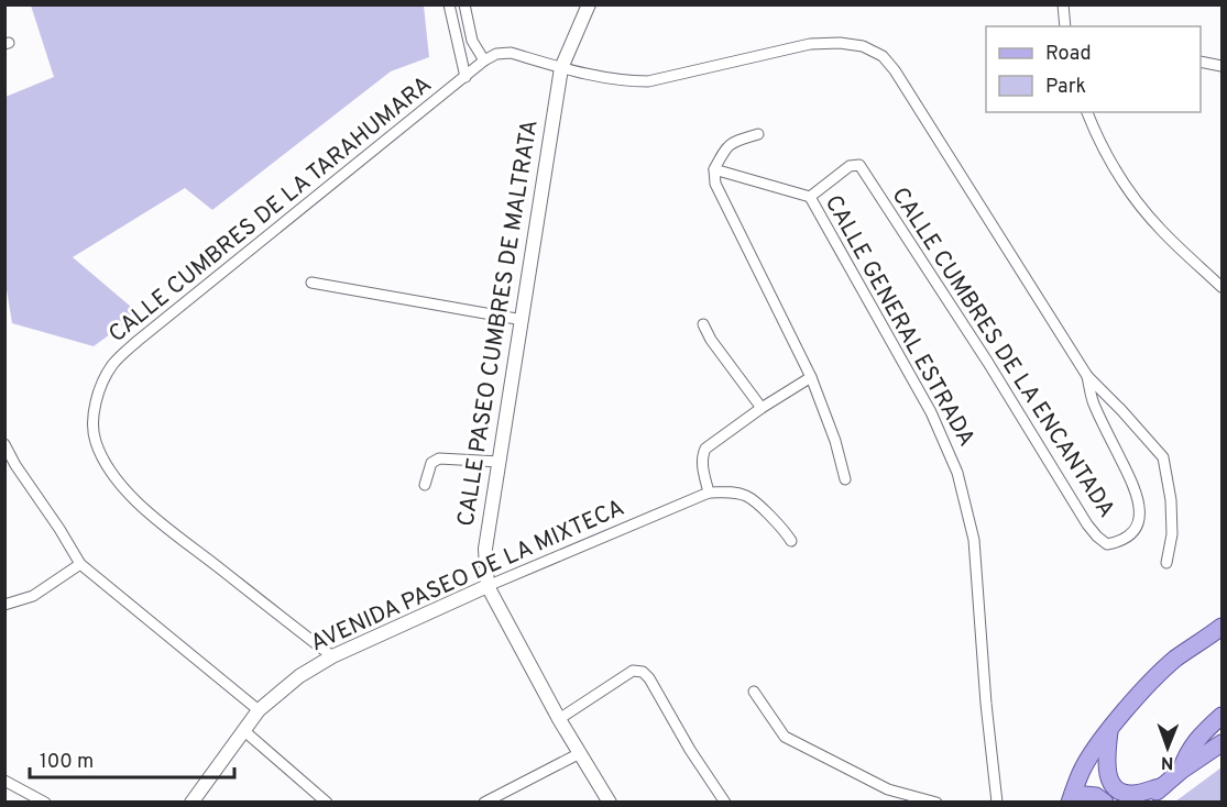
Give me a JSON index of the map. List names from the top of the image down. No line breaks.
{"streets":{"street":["CALLE CUMBRES DE LA TARAHUMARA","CALLE GENERAL ESTRADA","CALLE PASEO CUMBRES DE MALTRATA","CALLE CUMBRES DE LA ENCANTADA","AVENIDA PASEO DE LA MIXTECA"]},"crossings":[["CALLE CUMBRES DE LA TARAHUMARA","CALLE PASEO CUMBRES DE MALTRATA"],["CALLE CUMBRES DE LA TARAHUMARA","CALLE CUMBRES DE LA ENCANTADA"],["CALLE CUMBRES DE LA TARAHUMARA","AVENIDA PASEO DE LA MIXTECA"],["CALLE GENERAL ESTRADA","CALLE CUMBRES DE LA ENCANTADA"],["CALLE PASEO CUMBRES DE MALTRATA","CALLE CUMBRES DE LA ENCANTADA"],["CALLE PASEO CUMBRES DE MALTRATA","AVENIDA PASEO DE LA MIXTECA"]],"legend":["Road","Park"],"scale_bar":"100 m","north":"bottom"}
